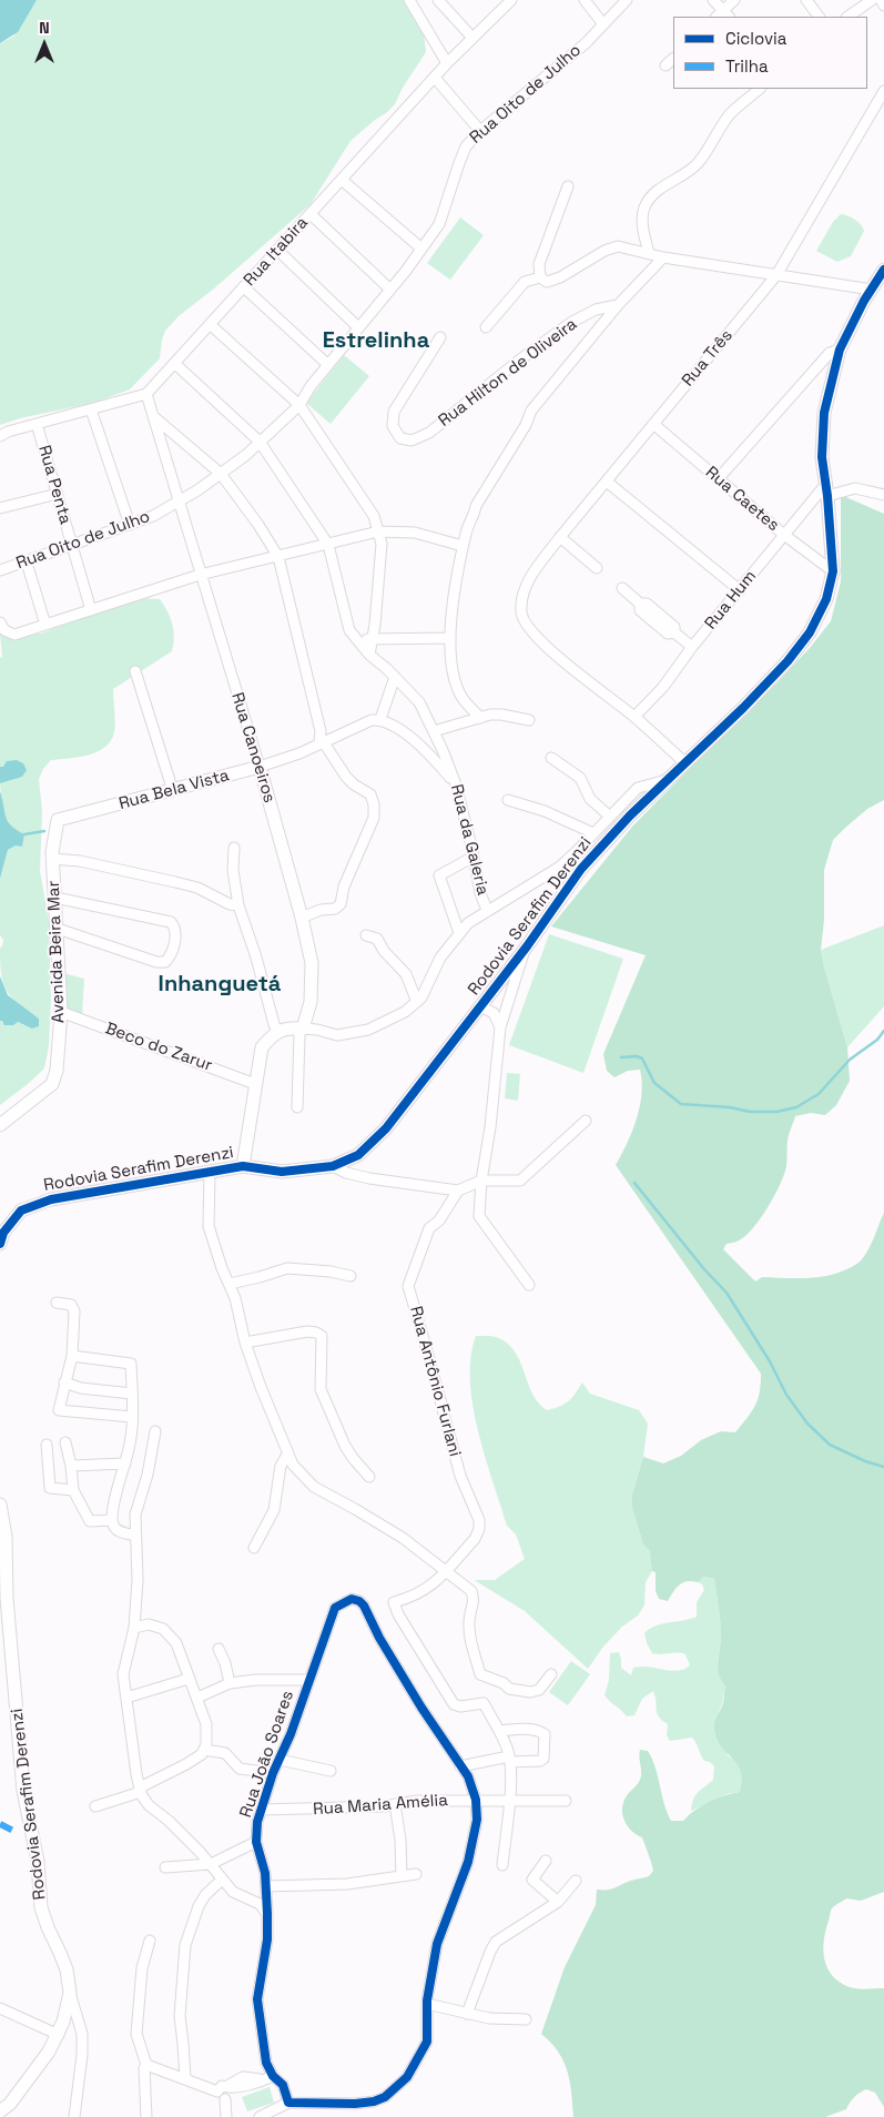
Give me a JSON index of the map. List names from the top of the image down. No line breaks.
{"streets":{"main road":["Rua Canoeiros","Rua Bela Vista","Rodovia Serafim Derenzi","Avenida Beira Mar"],"street":["Rua Oito de Julho","Rua Itabira","Rua Três","Rua Hilton de Oliveira","Rua Penta","Rua Caetes","Rua Hum","Rua da Galeria","Beco do Zarur","Rua Antônio Furlani","Rua João Soares","Rua Maria Amélia"]},"crossings":[["Rua Oito de Julho","Rua Penta"],["Rua Oito de Julho","Rua Canoeiros"],["Rua Itabira","Rua Canoeiros"],["Rua Três","Rua Caetes"],["Rua Três","Rua Hum"],["Rua Caetes","Rua Hum"],["Rua Caetes","Rodovia Serafim Derenzi"],["Rua Hum","Rodovia Serafim Derenzi"],["Rua Canoeiros","Rua Bela Vista"],["Rua Bela Vista","Avenida Beira Mar"],["Avenida Beira Mar","Beco do Zarur"],["Rua João Soares","Rua Maria Amélia"]],"districts":["Estrelinha","Inhanguetá"],"legend":["Ciclovia","Trilha"],"north":"top"}
